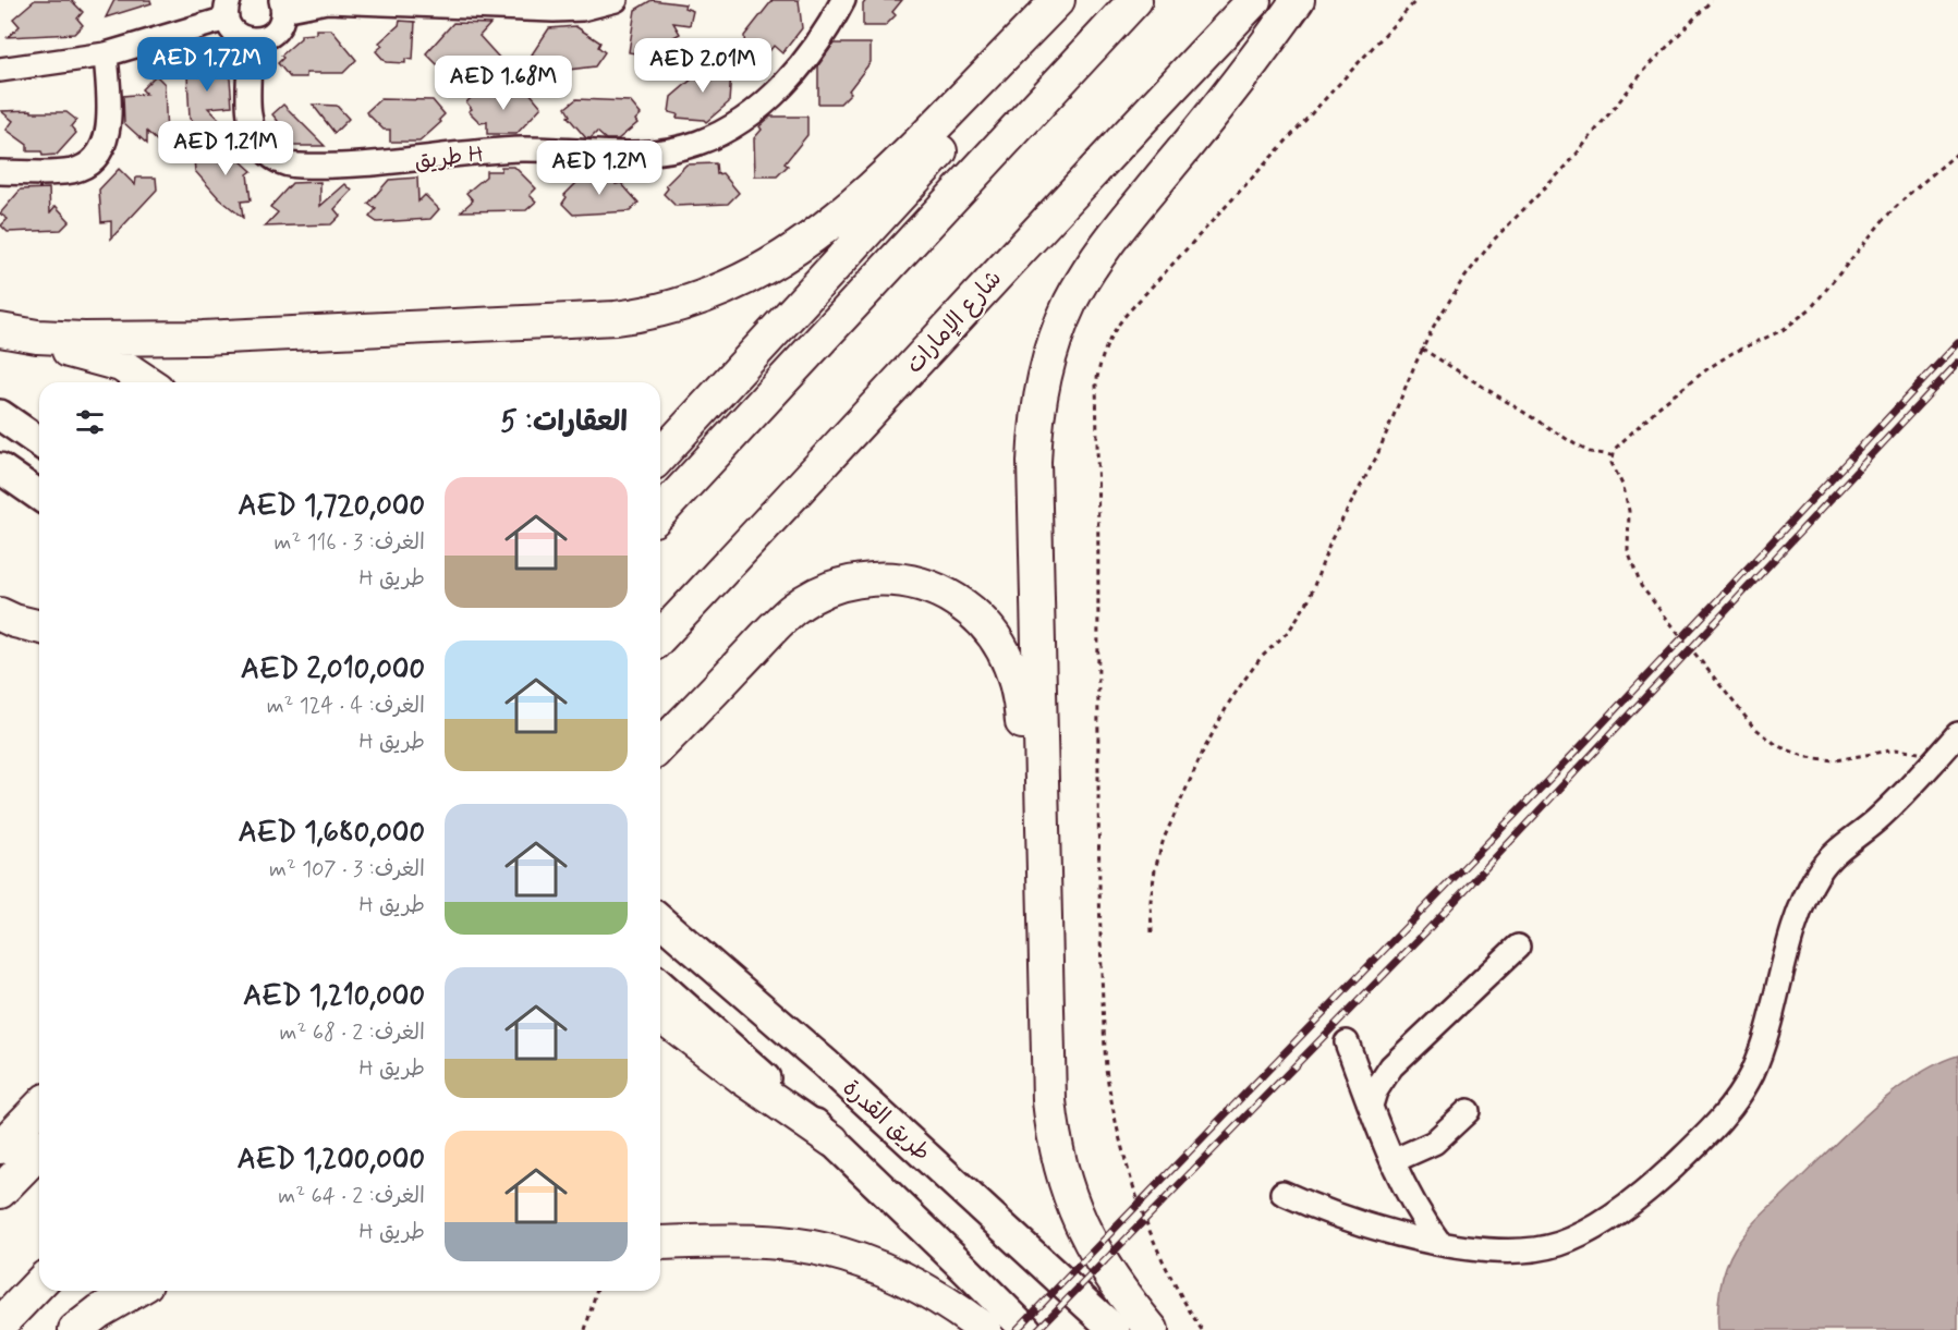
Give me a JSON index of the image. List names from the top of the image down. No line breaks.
{"streets":{"highway":["شارع الإمارات"],"main road":["طريق القدرة"],"street":["طريق H"]},"page":{"price":["AED 1.72M","AED 2.01M","AED 1.68M","AED 1.21M","AED 1.2M"],"heading":"العقارات: 5","list":[{"name":"AED 1,720,000","note":"الغرف: 3 · 116 m² · طريق H"},{"name":"AED 2,010,000","note":"الغرف: 4 · 124 m² · طريق H"},{"name":"AED 1,680,000","note":"الغرف: 3 · 107 m² · طريق H"},{"name":"AED 1,210,000","note":"الغرف: 2 · 68 m² · طريق H"},{"name":"AED 1,200,000","note":"الغرف: 2 · 64 m² · طريق H"}]}}
